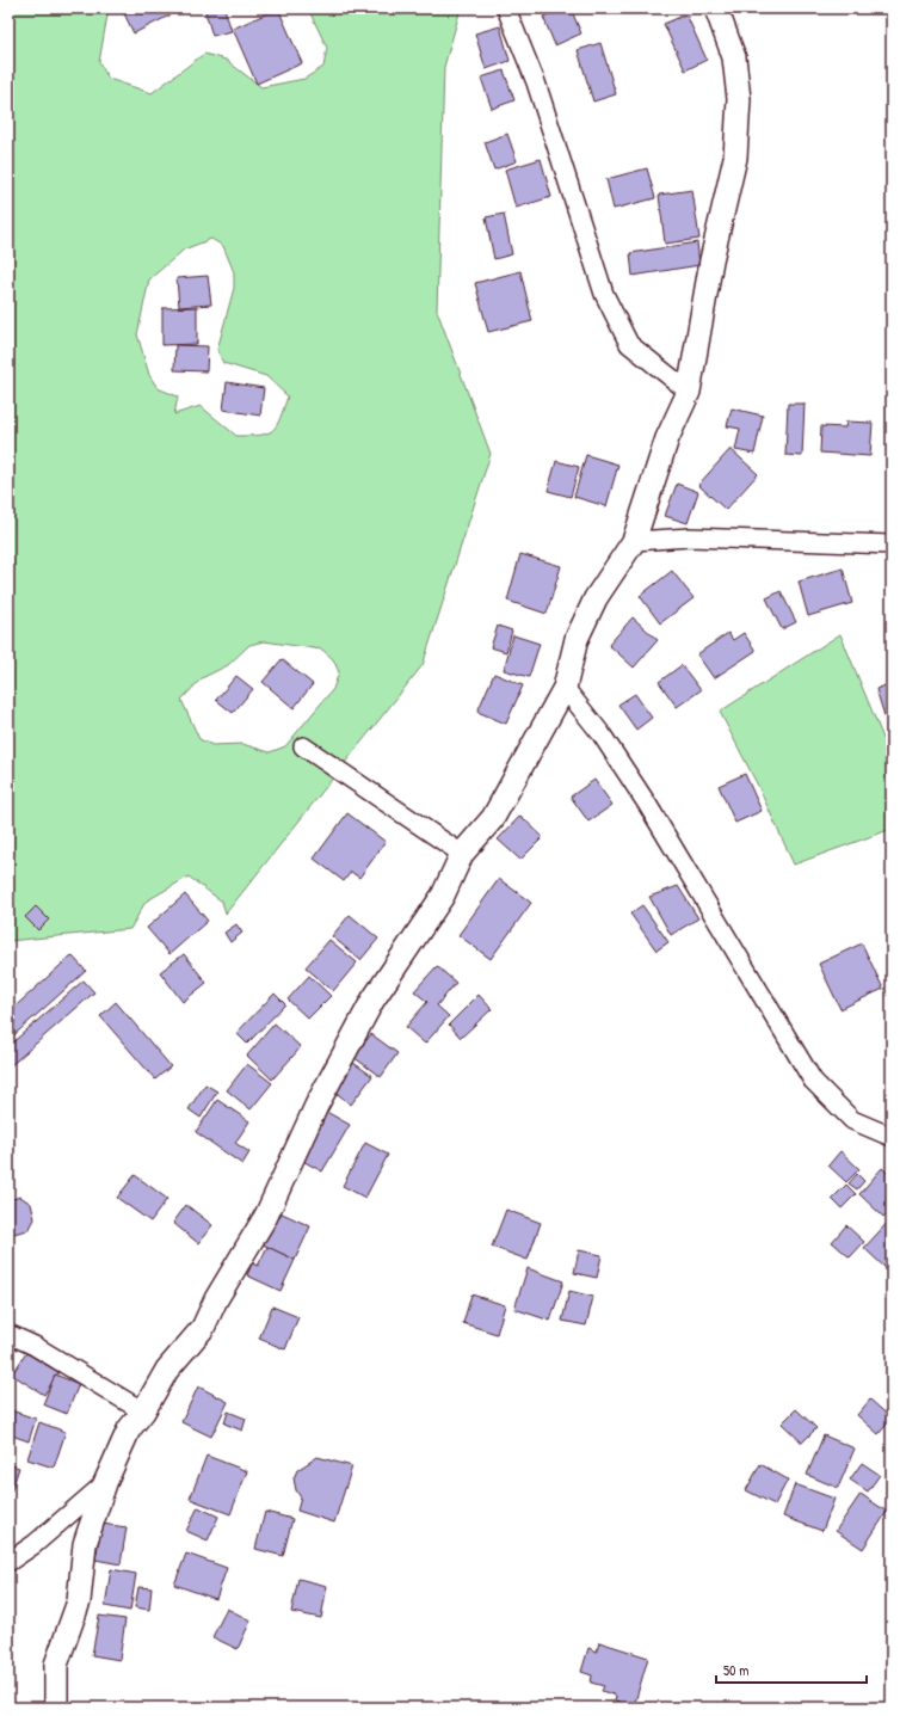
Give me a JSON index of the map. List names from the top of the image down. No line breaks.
{"scale_bar":"50 m"}
